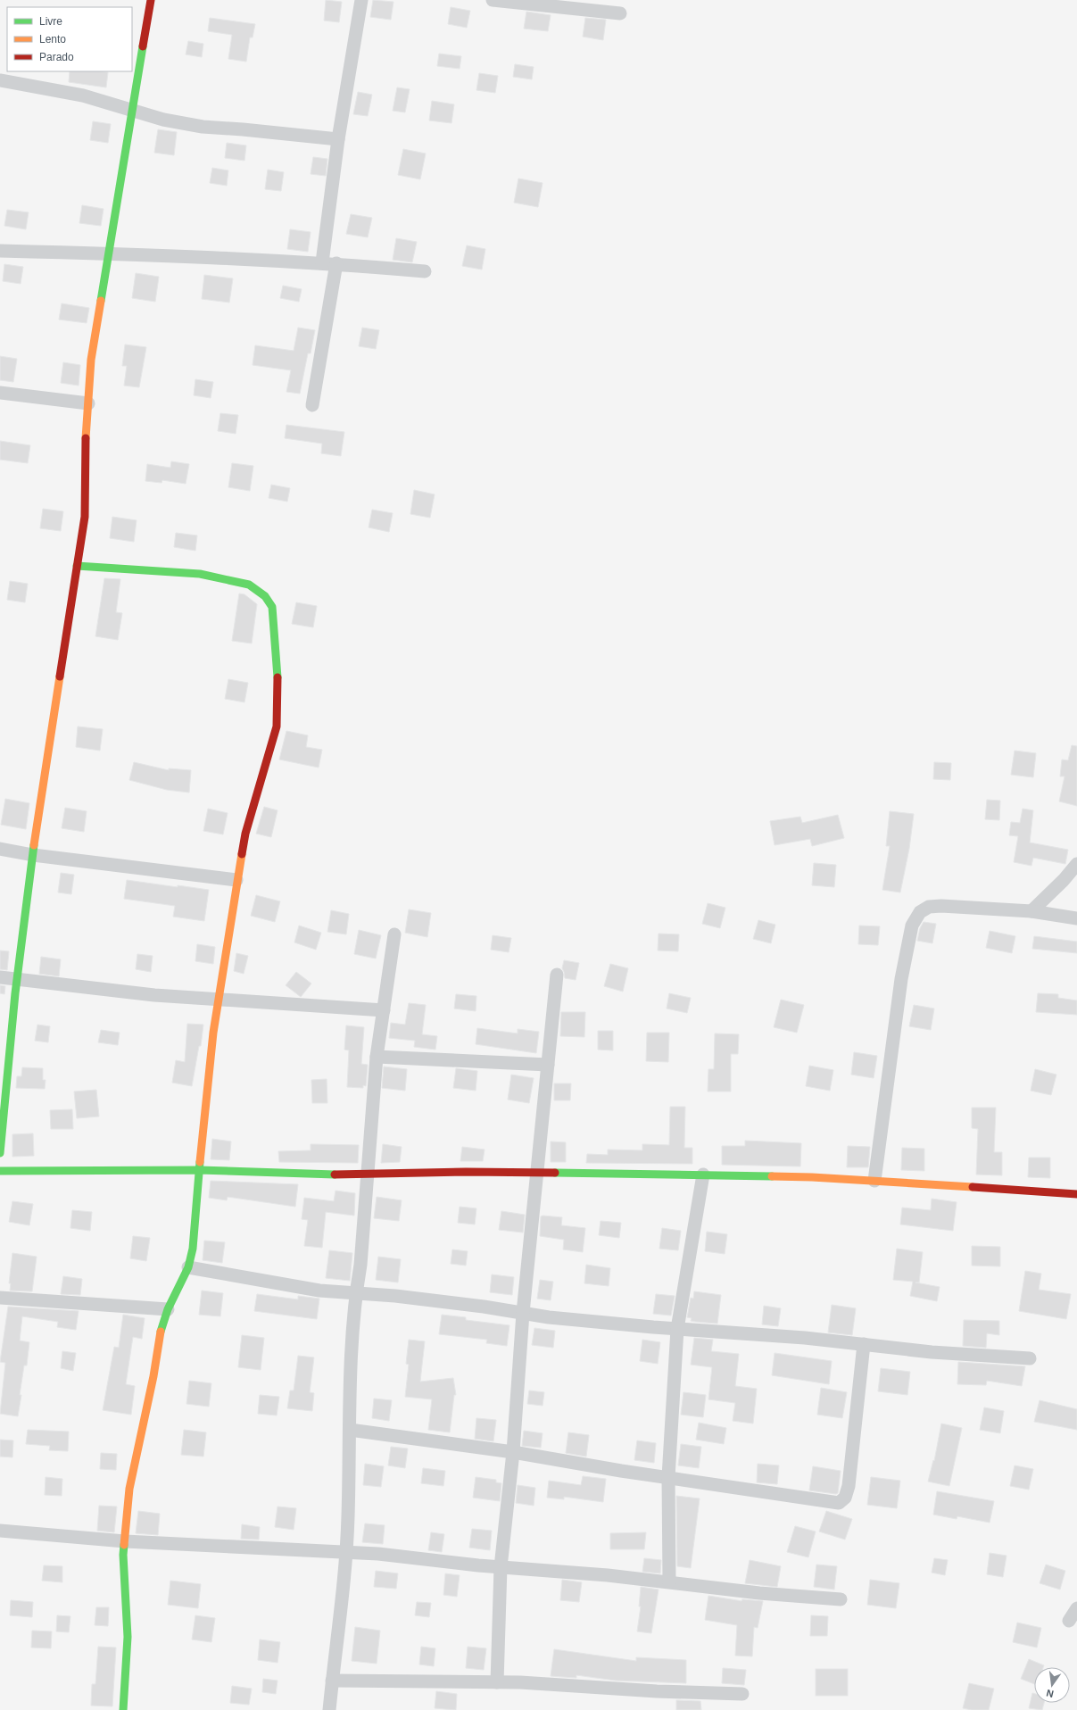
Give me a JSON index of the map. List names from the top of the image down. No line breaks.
{"legend":["Livre","Lento","Parado"],"north":"bottom"}
